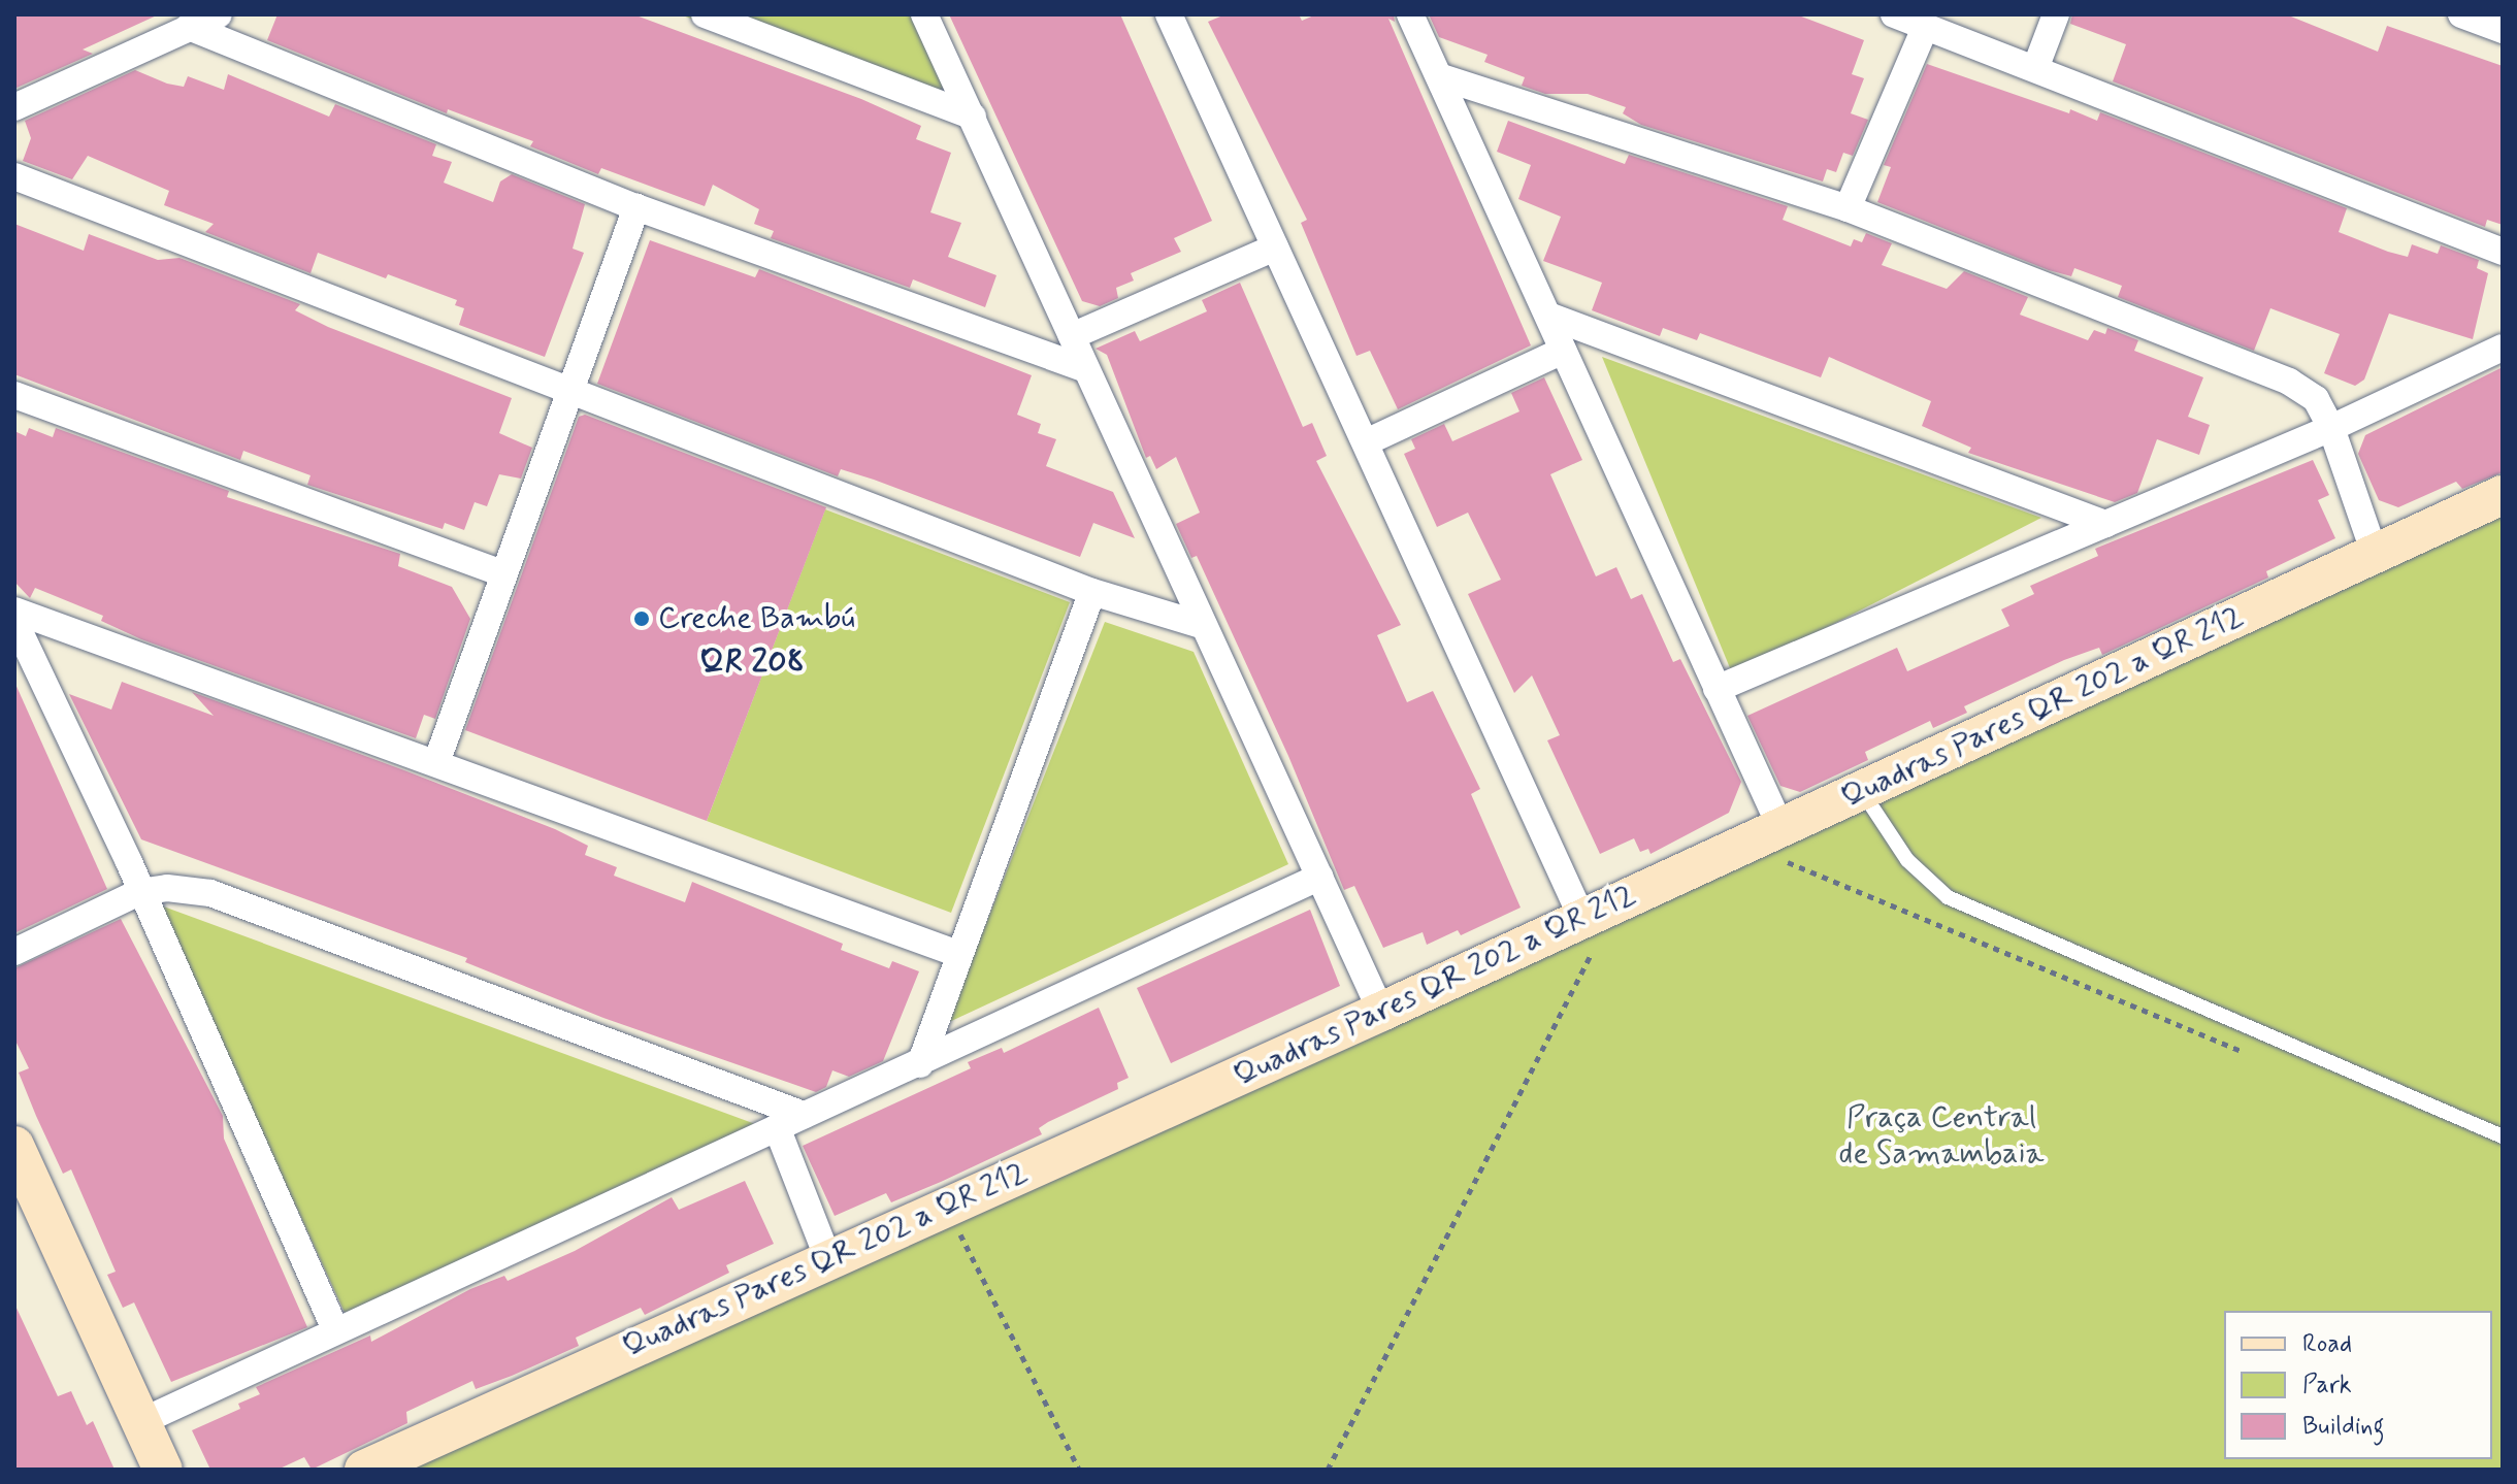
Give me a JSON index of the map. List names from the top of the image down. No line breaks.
{"streets":{"street":["Quadras Pares QR 202 a QR 212"]},"districts":["QR 208"],"parks":["Praça Central de Samambaia"],"places":["Creche Bambú"],"legend":["Road","Park","Building"]}
